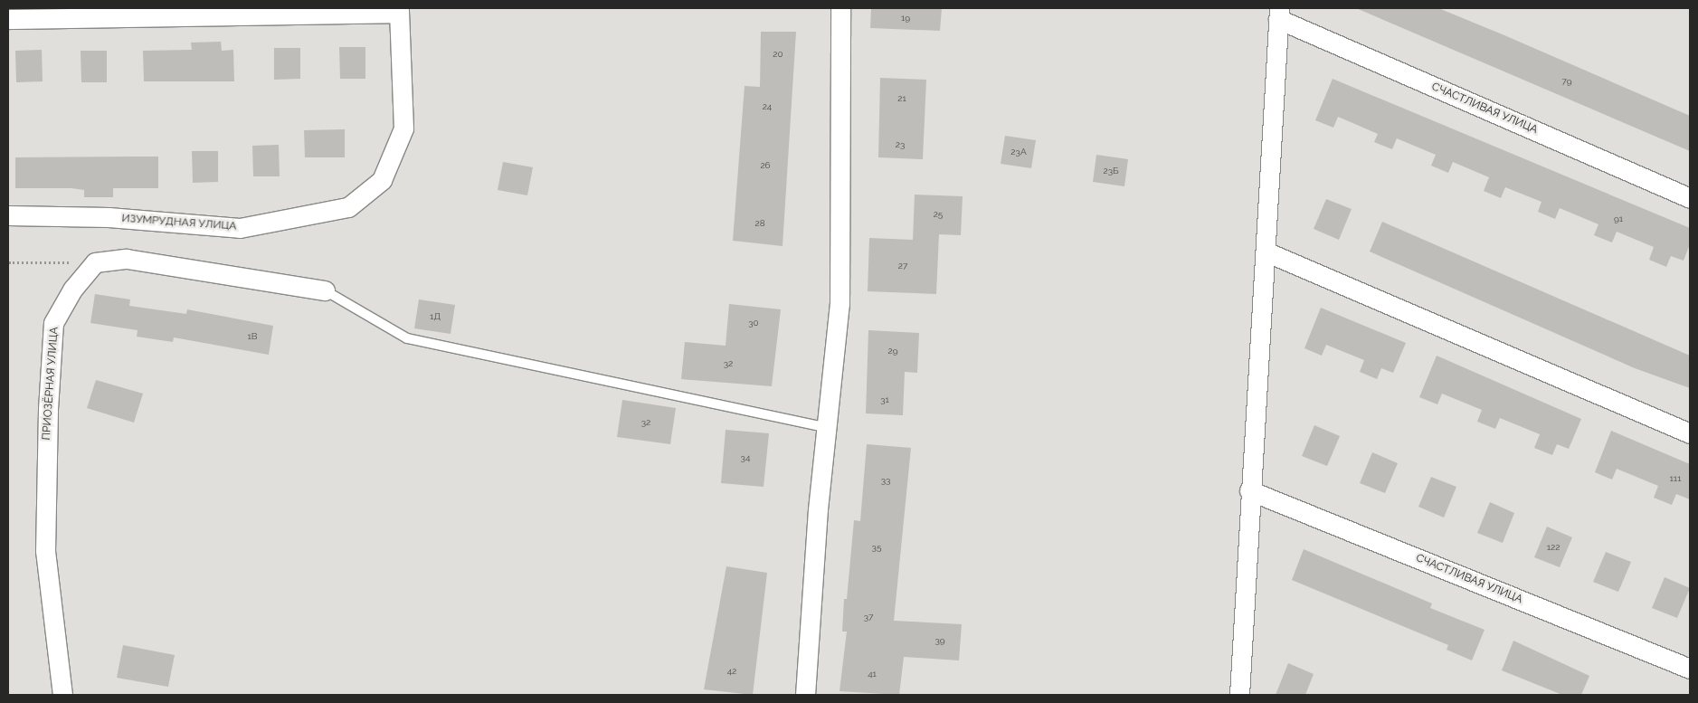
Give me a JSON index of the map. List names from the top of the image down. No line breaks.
{"streets":{"street":["СЧАСТЛИВАЯ УЛИЦА","ИЗУМРУДНАЯ УЛИЦА","ПРИОЗЁРНАЯ УЛИЦА"]},"house_numbers":["19","20","79","21","24","23","23А","26","23Б","25","91","28","27","1Д","30","1В","29","32","31","32","34","111","33","35","122","37","39","42","41"]}
